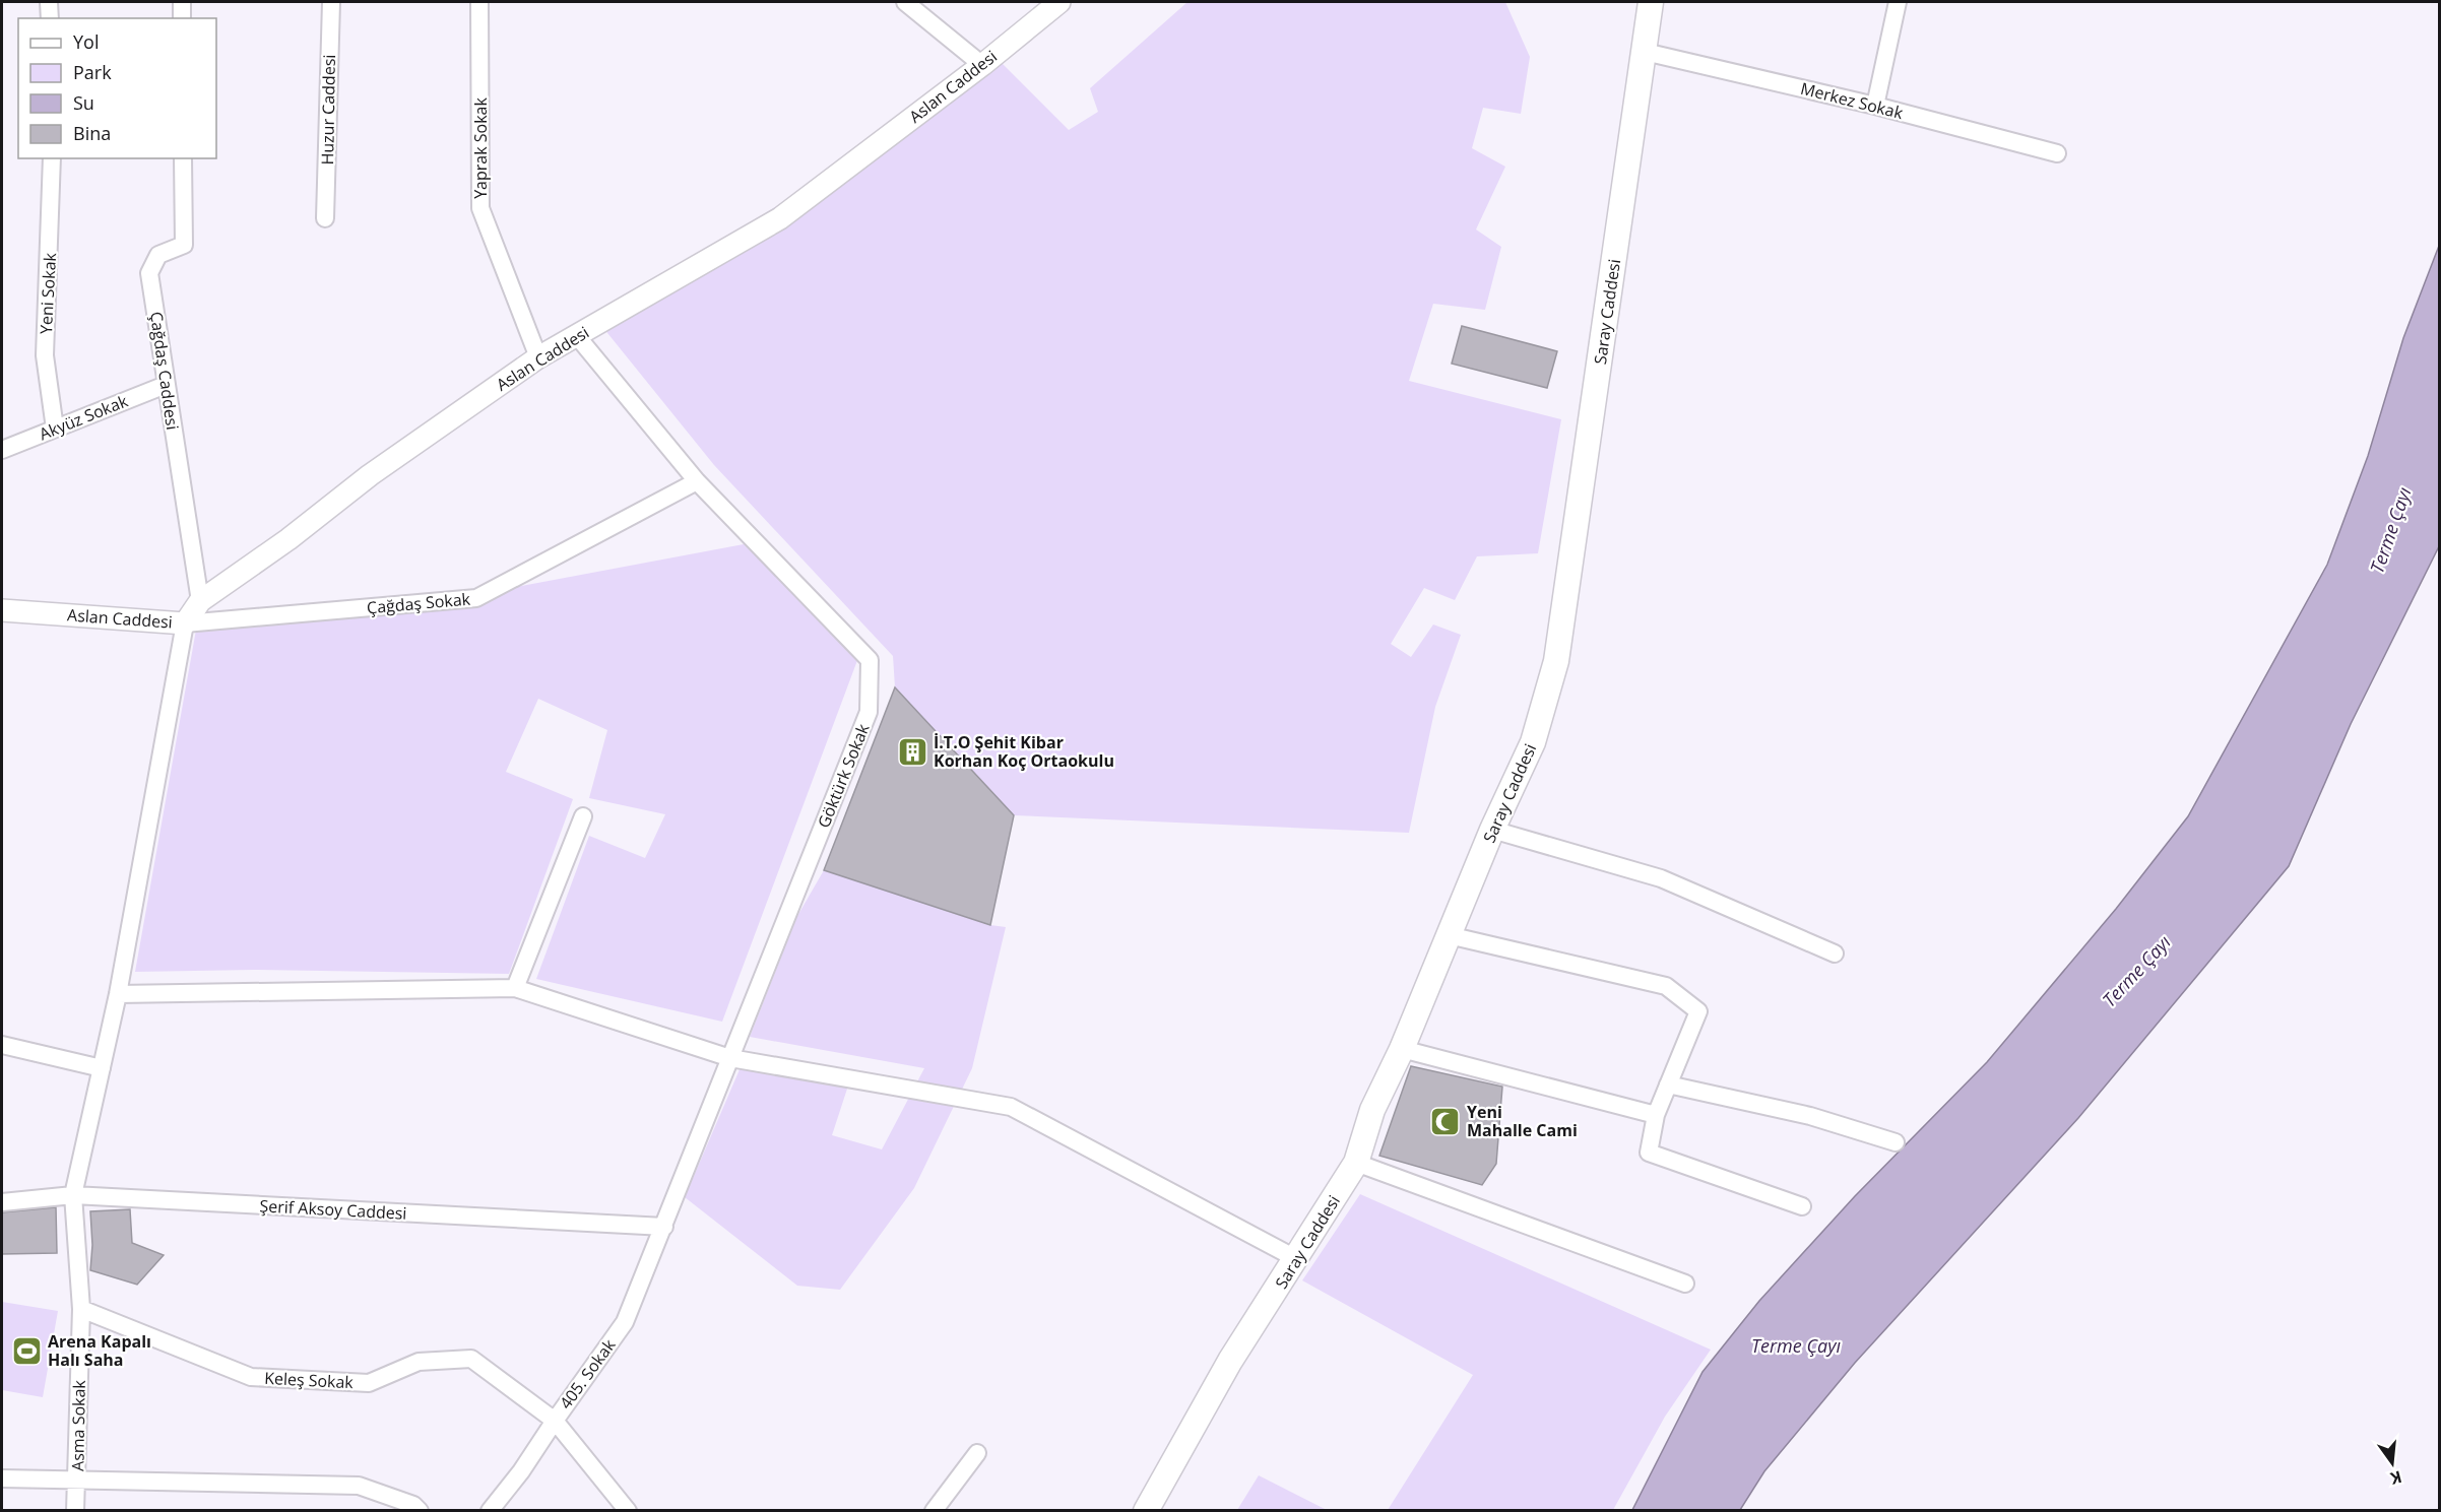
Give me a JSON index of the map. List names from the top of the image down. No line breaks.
{"streets":{"main road":["Saray Caddesi"],"street":["Aslan Caddesi","Merkez Sokak","Huzur Caddesi","Yaprak Sokak","Yeni Sokak","Çağdaş Caddesi","Akyüz Sokak","Çağdaş Sokak","Göktürk Sokak","Şerif Aksoy Caddesi","405. Sokak","Keleş Sokak","Asma Sokak"]},"crossings":[["Aslan Caddesi","Yaprak Sokak"],["Aslan Caddesi","Çağdaş Caddesi"],["Aslan Caddesi","Çağdaş Sokak"],["Aslan Caddesi","Göktürk Sokak"],["Aslan Caddesi","Asma Sokak"],["Merkez Sokak","Saray Caddesi"],["Yeni Sokak","Akyüz Sokak"],["Çağdaş Caddesi","Akyüz Sokak"],["Çağdaş Sokak","Göktürk Sokak"],["Çağdaş Sokak","Asma Sokak"],["Göktürk Sokak","Şerif Aksoy Caddesi"],["Göktürk Sokak","405. Sokak"],["Şerif Aksoy Caddesi","405. Sokak"],["Şerif Aksoy Caddesi","Asma Sokak"],["405. Sokak","Keleş Sokak"],["Keleş Sokak","Asma Sokak"]],"water":["Terme Çayı"],"places":{"building":["İ.T.O Şehit Kibar Korhan Koç Ortaokulu"],"mosque":["Yeni Mahalle Cami"],"sports":["Arena Kapalı Halı Saha"]},"legend":["Yol","Park","Su","Bina"],"north":"bottom"}
